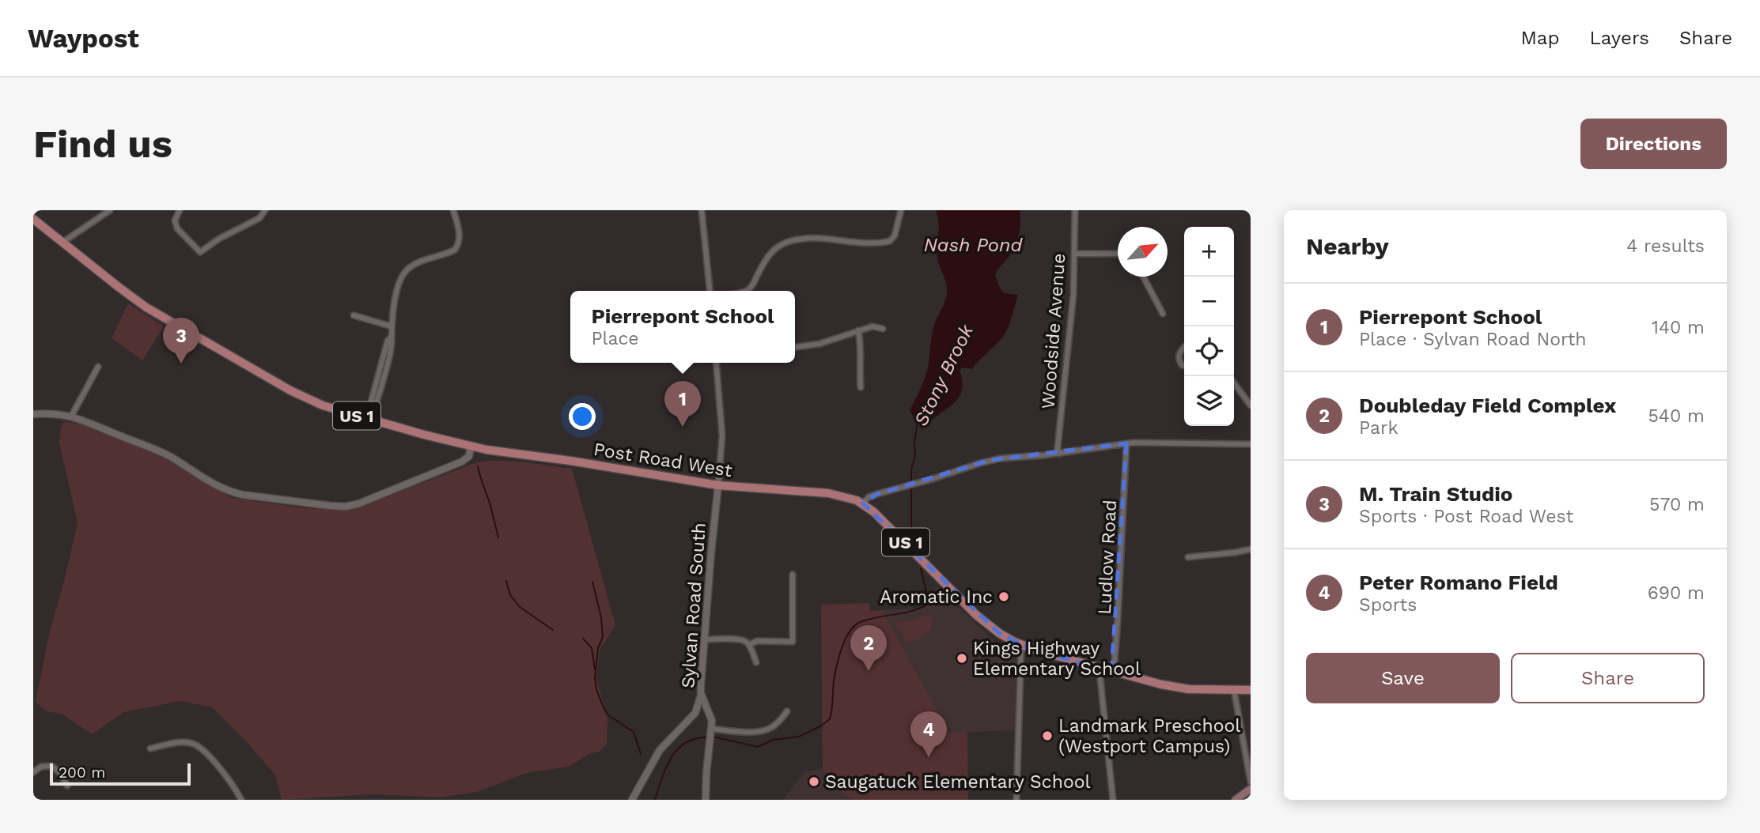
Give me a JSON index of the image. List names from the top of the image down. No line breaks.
{"streets":{"main road":["US 1","Post Road West"],"street":["Woodside Avenue","Ludlow Road","Sylvan Road South"]},"crossings":[["US 1","Post Road West"],["Post Road West","Ludlow Road"],["Post Road West","Sylvan Road South"]],"water":["Nash Pond","Stony Brook"],"places":["Aromatic Inc","Kings Highway Elementary School","Landmark Preschool (Westport Campus)","Saugatuck Elementary School"],"scale_bar":"200 m","north":"top right","page":{"header":"Waypost","nav":["Map","Layers","Share"],"buttons":["Directions",["Save","Share"]],"title":"Find us","heading":["Nearby","4 results"],"map_buttons":["+","−"],"list":[{"mark":"1","name":"Pierrepont School","note":"Place · Sylvan Road North","value":"140 m"},{"mark":"2","name":"Doubleday Field Complex","note":"Park","value":"540 m"},{"mark":"3","name":"M. Train Studio","note":"Sports · Post Road West","value":"570 m"},{"mark":"4","name":"Peter Romano Field","note":"Sports","value":"690 m"}],"popup":["Pierrepont School","Place"],"pins":["3","1","2","4"],"scale":"200 m"}}
